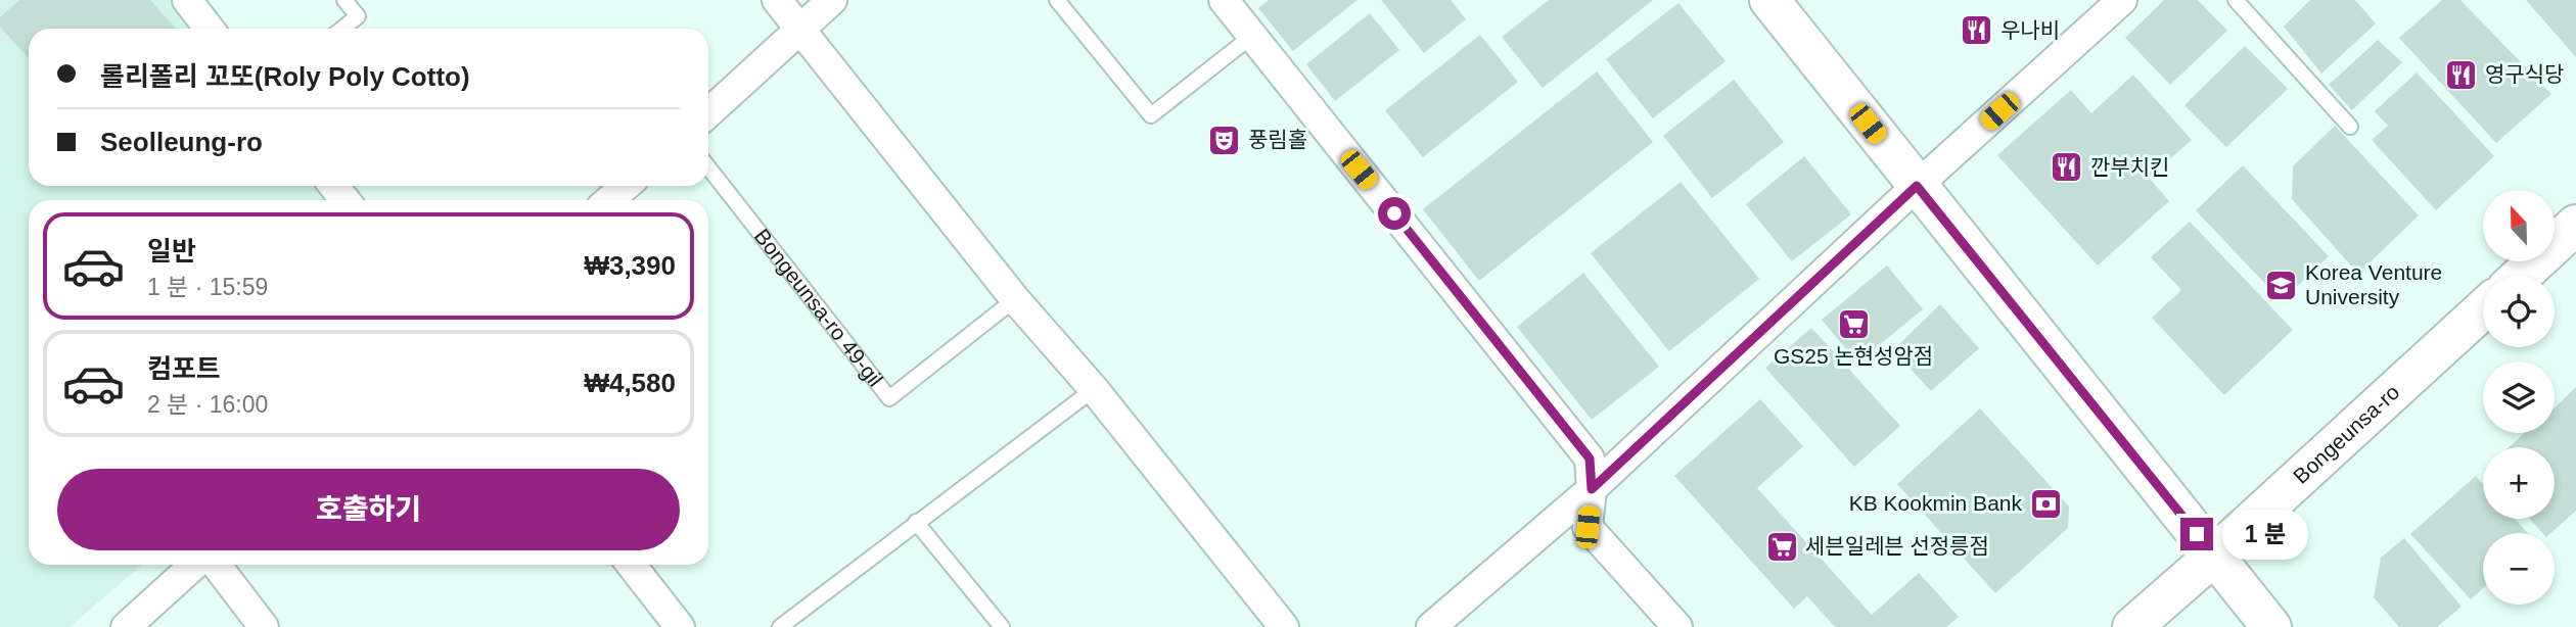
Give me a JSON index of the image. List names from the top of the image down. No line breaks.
{"streets":{"main road":["Bongeunsa-ro"],"lane":["Bongeunsa-ro 49-gil"]},"places":{"restaurant":["우나비","영구식당","깐부치킨"],"theatre":["풍림홀"],"school or university":["Korea Venture University"],"supermarket":["GS25 논현성암점","세븐일레븐 선정릉점"],"bank":["KB Kookmin Bank"]},"north":"top","page":{"banner":["롤리폴리 꼬또(Roly Poly Cotto)","Seolleung-ro"],"map_buttons":["+","−"],"list":[{"name":"일반","note":"1 분 · 15:59","value":"₩3,390"},{"name":"컴포트","note":"2 분 · 16:00","value":"₩4,580"}],"buttons":"호출하기","bubble":"1 분"}}
